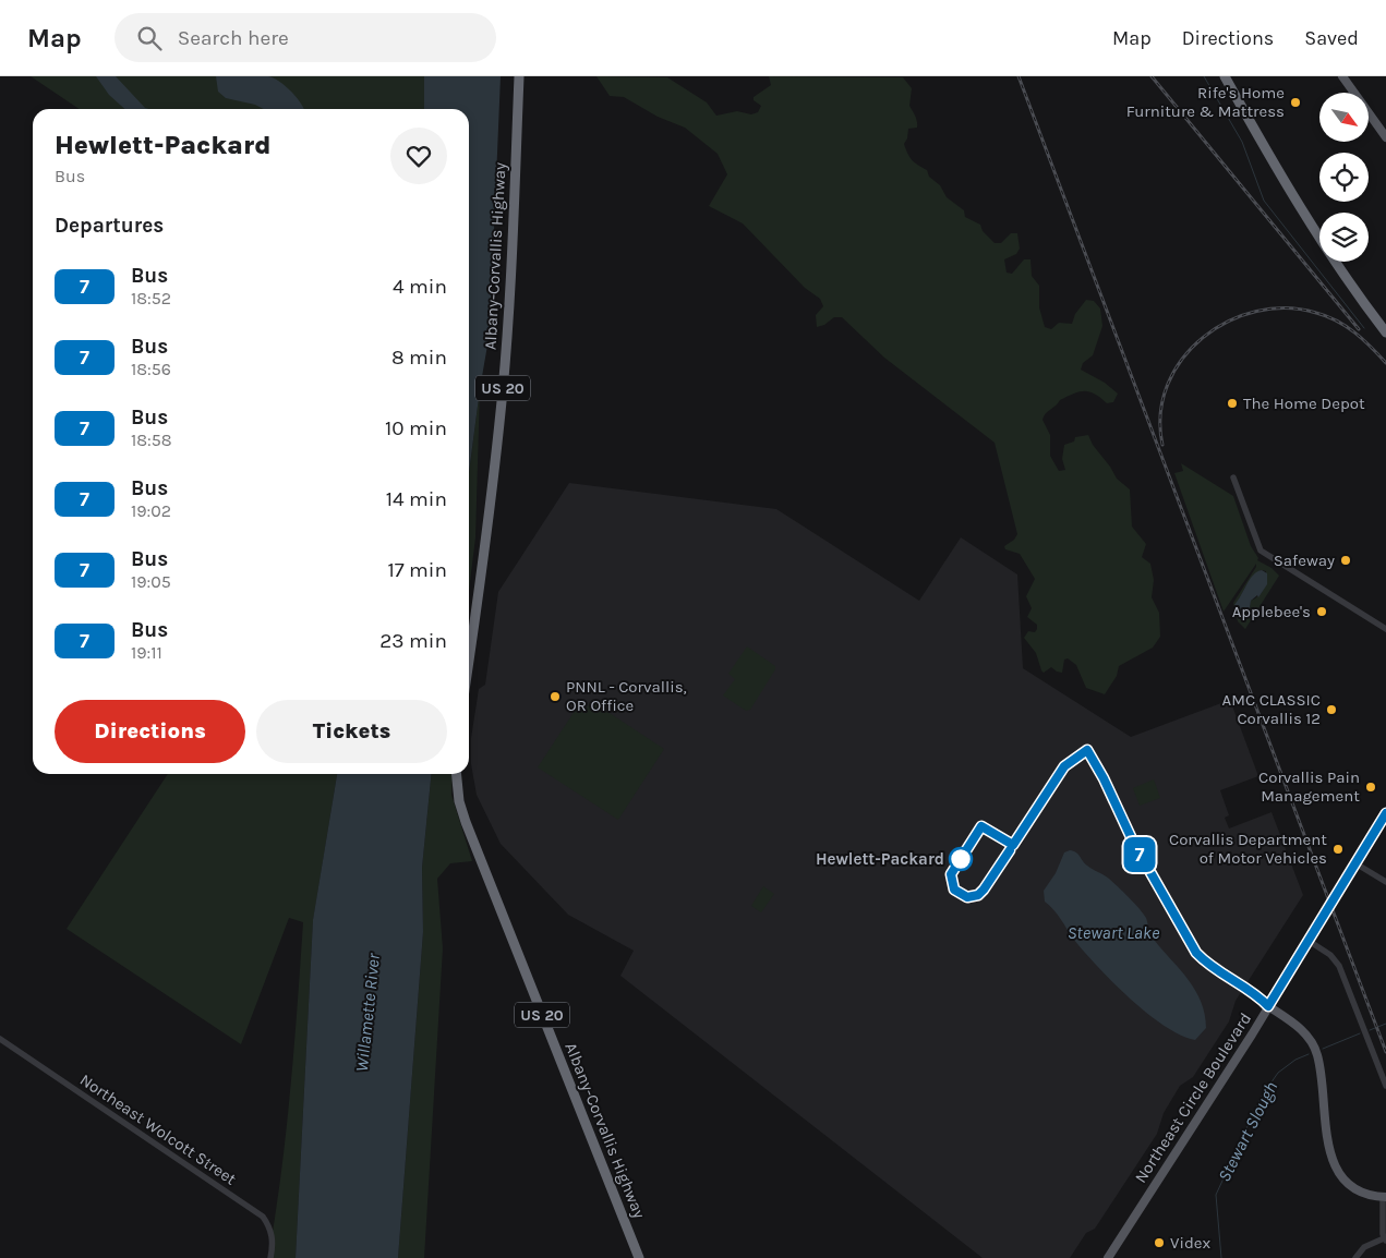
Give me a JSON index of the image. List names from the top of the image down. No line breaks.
{"streets":{"highway":["Albany-Corvallis Highway","US 20"],"main road":["Northeast Circle Boulevard"],"street":["Northeast Wolcott Street"]},"water":["Stewart Lake","Willamette River","Stewart Slough"],"places":["Rife's Home Furniture & Mattress","The Home Depot","Safeway","Applebee's","PNNL - Corvallis, OR Office","AMC CLASSIC Corvallis 12","Corvallis Pain Management","Corvallis Department of Motor Vehicles","Hewlett-Packard","Videx"],"lines":["bus line 7"],"north":"bottom right","page":{"header":"Map","search":"Search here","nav":["Map","Directions","Saved"],"on_map":"7","heading":[["Hewlett-Packard","Bus"],"Departures"],"list":[{"mark":"7","name":"Bus","note":"18:52","value":"4 min"},{"mark":"7","name":"Bus","note":"18:56","value":"8 min"},{"mark":"7","name":"Bus","note":"18:58","value":"10 min"},{"mark":"7","name":"Bus","note":"19:02","value":"14 min"},{"mark":"7","name":"Bus","note":"19:05","value":"17 min"},{"mark":"7","name":"Bus","note":"19:11","value":"23 min"}],"buttons":["Directions","Tickets"]}}
